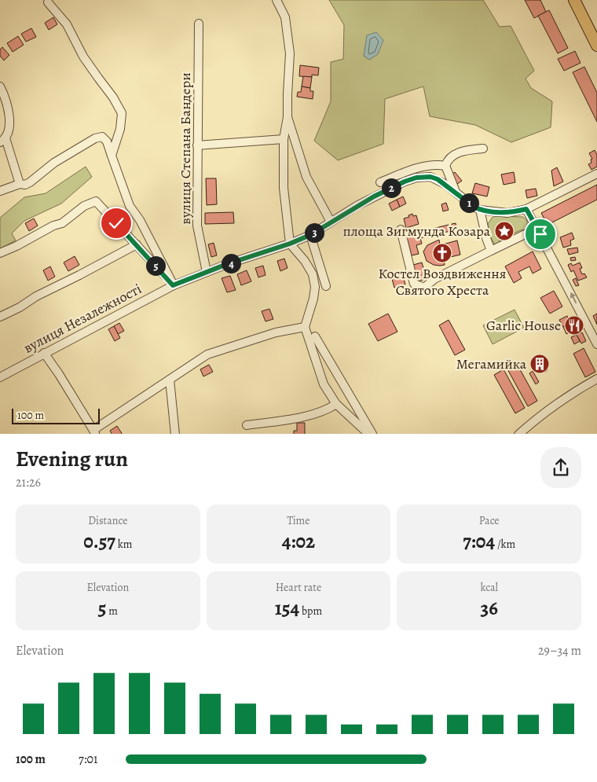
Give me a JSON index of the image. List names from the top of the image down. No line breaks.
{"streets":{"street":["вулиця Степана Бандери","вулиця Незалежності"]},"crossings":[["вулиця Степана Бандери","вулиця Незалежності"]],"places":{"place":["площа Зигмунда Козара"],"church":["Костел Воздвиження Святого Хреста"],"restaurant":["Garlic House"],"building":["Мегамийка"]},"scale_bar":"100 m","page":{"pins":["2","1","3","4","5"],"scale":"100 m","heading":["Evening run","21:26"],"stats":[["Distance","0.57 km"],["Time","4:02"],["Pace","7:04 /km"],["Elevation","5 m"],["Heart rate","154 bpm"],["kcal","36"]],"chart":["Elevation","29–34 m"],"list":[{"name":"100 m","note":"7:01"}]}}
